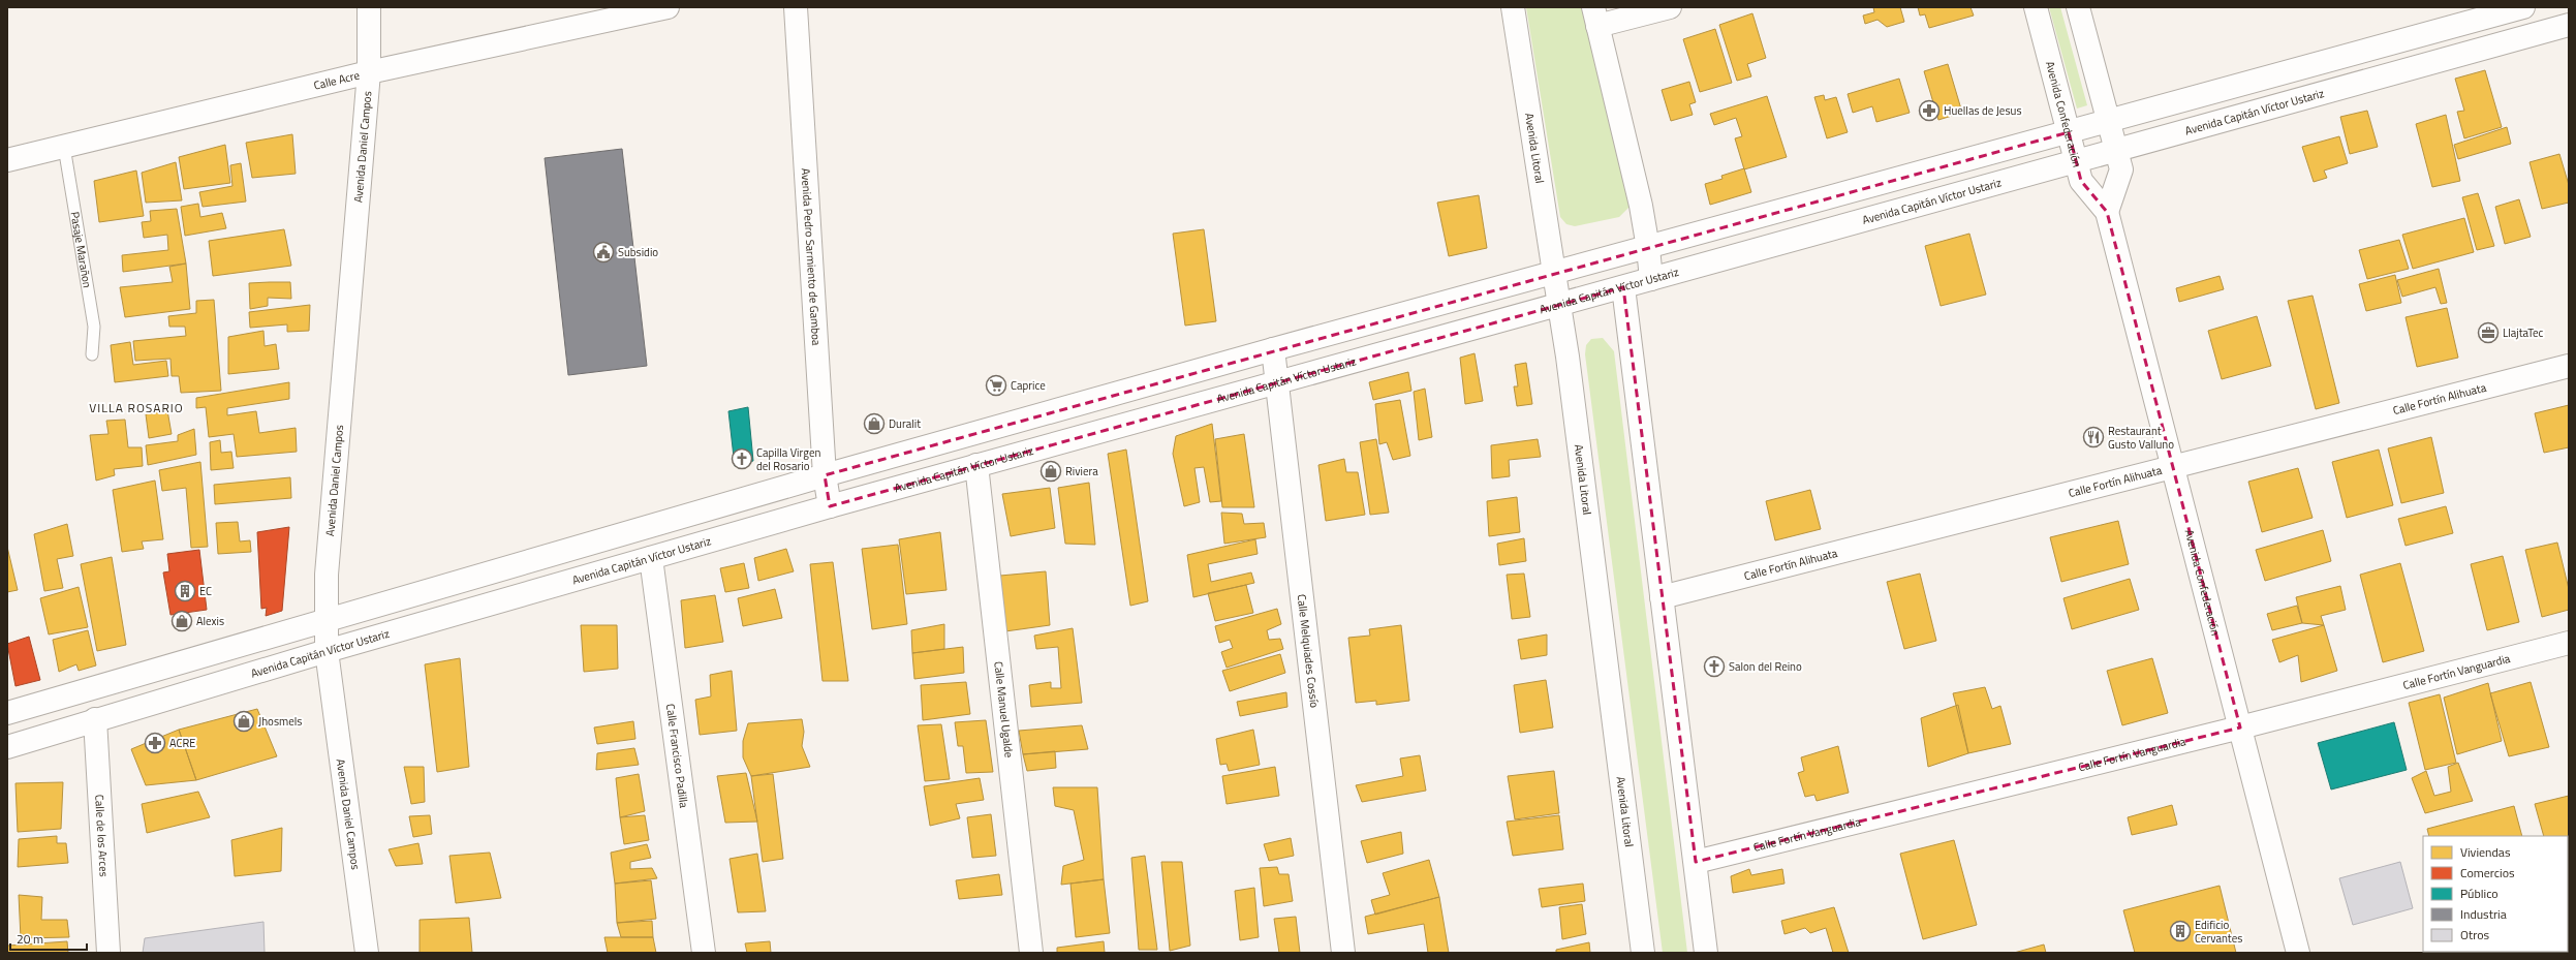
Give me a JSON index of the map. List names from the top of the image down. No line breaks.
{"streets":{"street":["Calle Acre","Avenida Capitán Víctor Ustariz","Avenida Confederación","Avenida Daniel Campos","Avenida Litoral","Avenida Pedro Sarmiento de Gamboa","Calle Fortín Alihuata","Calle Melquiades Cossío","Calle Fortín Vanguardia","Calle Manuel Ugalde","Calle Francisco Padilla","Calle de los Arces"],"lane":["Pasaje Marañon"]},"crossings":[["Calle Acre","Avenida Daniel Campos"],["Calle Acre","Pasaje Marañon"],["Avenida Capitán Víctor Ustariz","Avenida Confederación"],["Avenida Capitán Víctor Ustariz","Avenida Daniel Campos"],["Avenida Capitán Víctor Ustariz","Avenida Litoral"],["Avenida Capitán Víctor Ustariz","Avenida Pedro Sarmiento de Gamboa"],["Avenida Capitán Víctor Ustariz","Calle Melquiades Cossío"],["Avenida Capitán Víctor Ustariz","Calle Manuel Ugalde"],["Avenida Capitán Víctor Ustariz","Calle Francisco Padilla"],["Avenida Capitán Víctor Ustariz","Calle de los Arces"],["Avenida Confederación","Calle Fortín Alihuata"],["Avenida Confederación","Calle Fortín Vanguardia"]],"districts":["VILLA ROSARIO"],"places":{"pharmacy":["Huellas de Jesus","ACRE"],"public building":["Subsidio"],"office":["LlajtaTec"],"supermarket":["Caprice"],"shop":["Duralit","Riviera","Alexis","Jhosmels"],"restaurant":["Restaurant Gusto Valluno"],"church":["Capilla Virgen del Rosario","Salon del Reino"],"building":["EC","Edificio Cervantes"]},"legend":["Viviendas","Comercios","Público","Industria","Otros"],"scale_bar":"20 m"}
